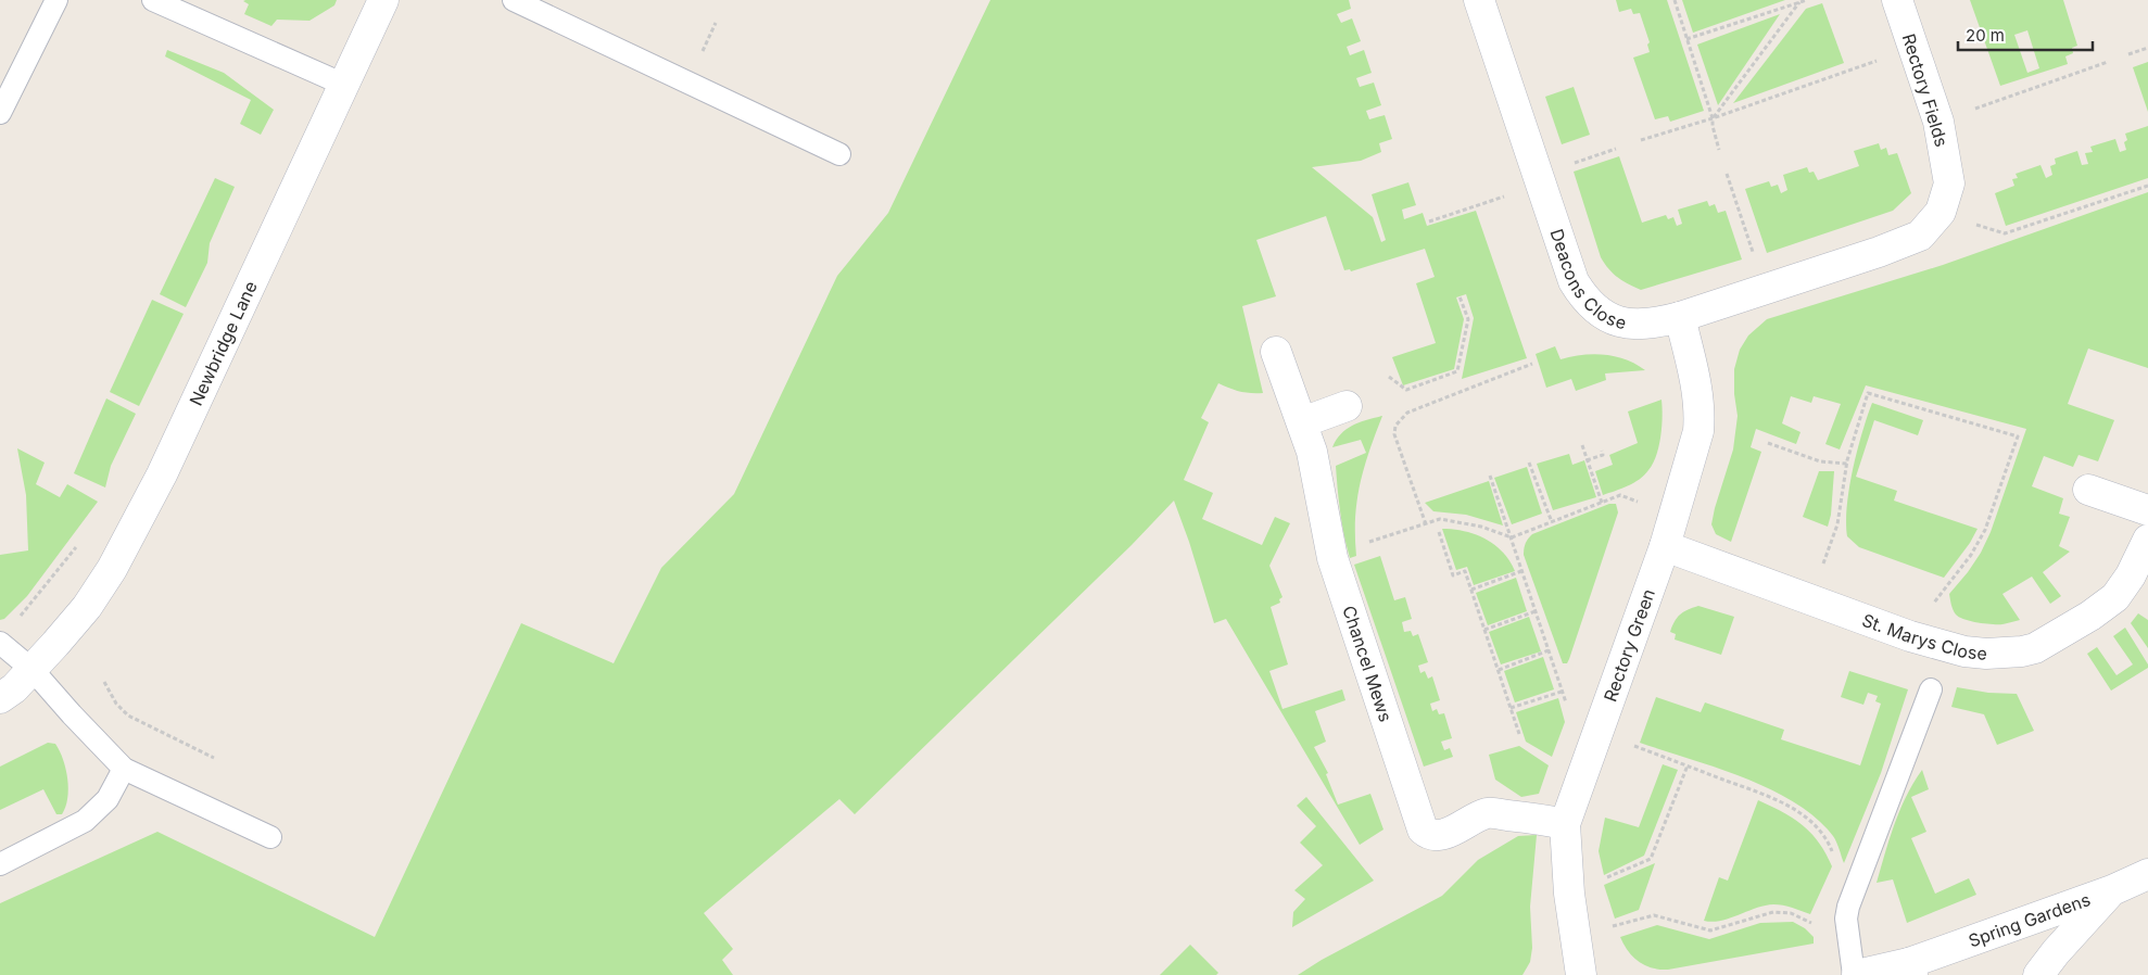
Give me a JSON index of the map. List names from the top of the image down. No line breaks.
{"streets":{"street":["Rectory Fields","Deacons Close","Newbridge Lane","St. Marys Close","Rectory Green","Chancel Mews","Spring Gardens"]},"crossings":[["Rectory Fields","Deacons Close"],["Deacons Close","Rectory Green"],["St. Marys Close","Rectory Green"],["Rectory Green","Chancel Mews"]],"scale_bar":"20 m"}
